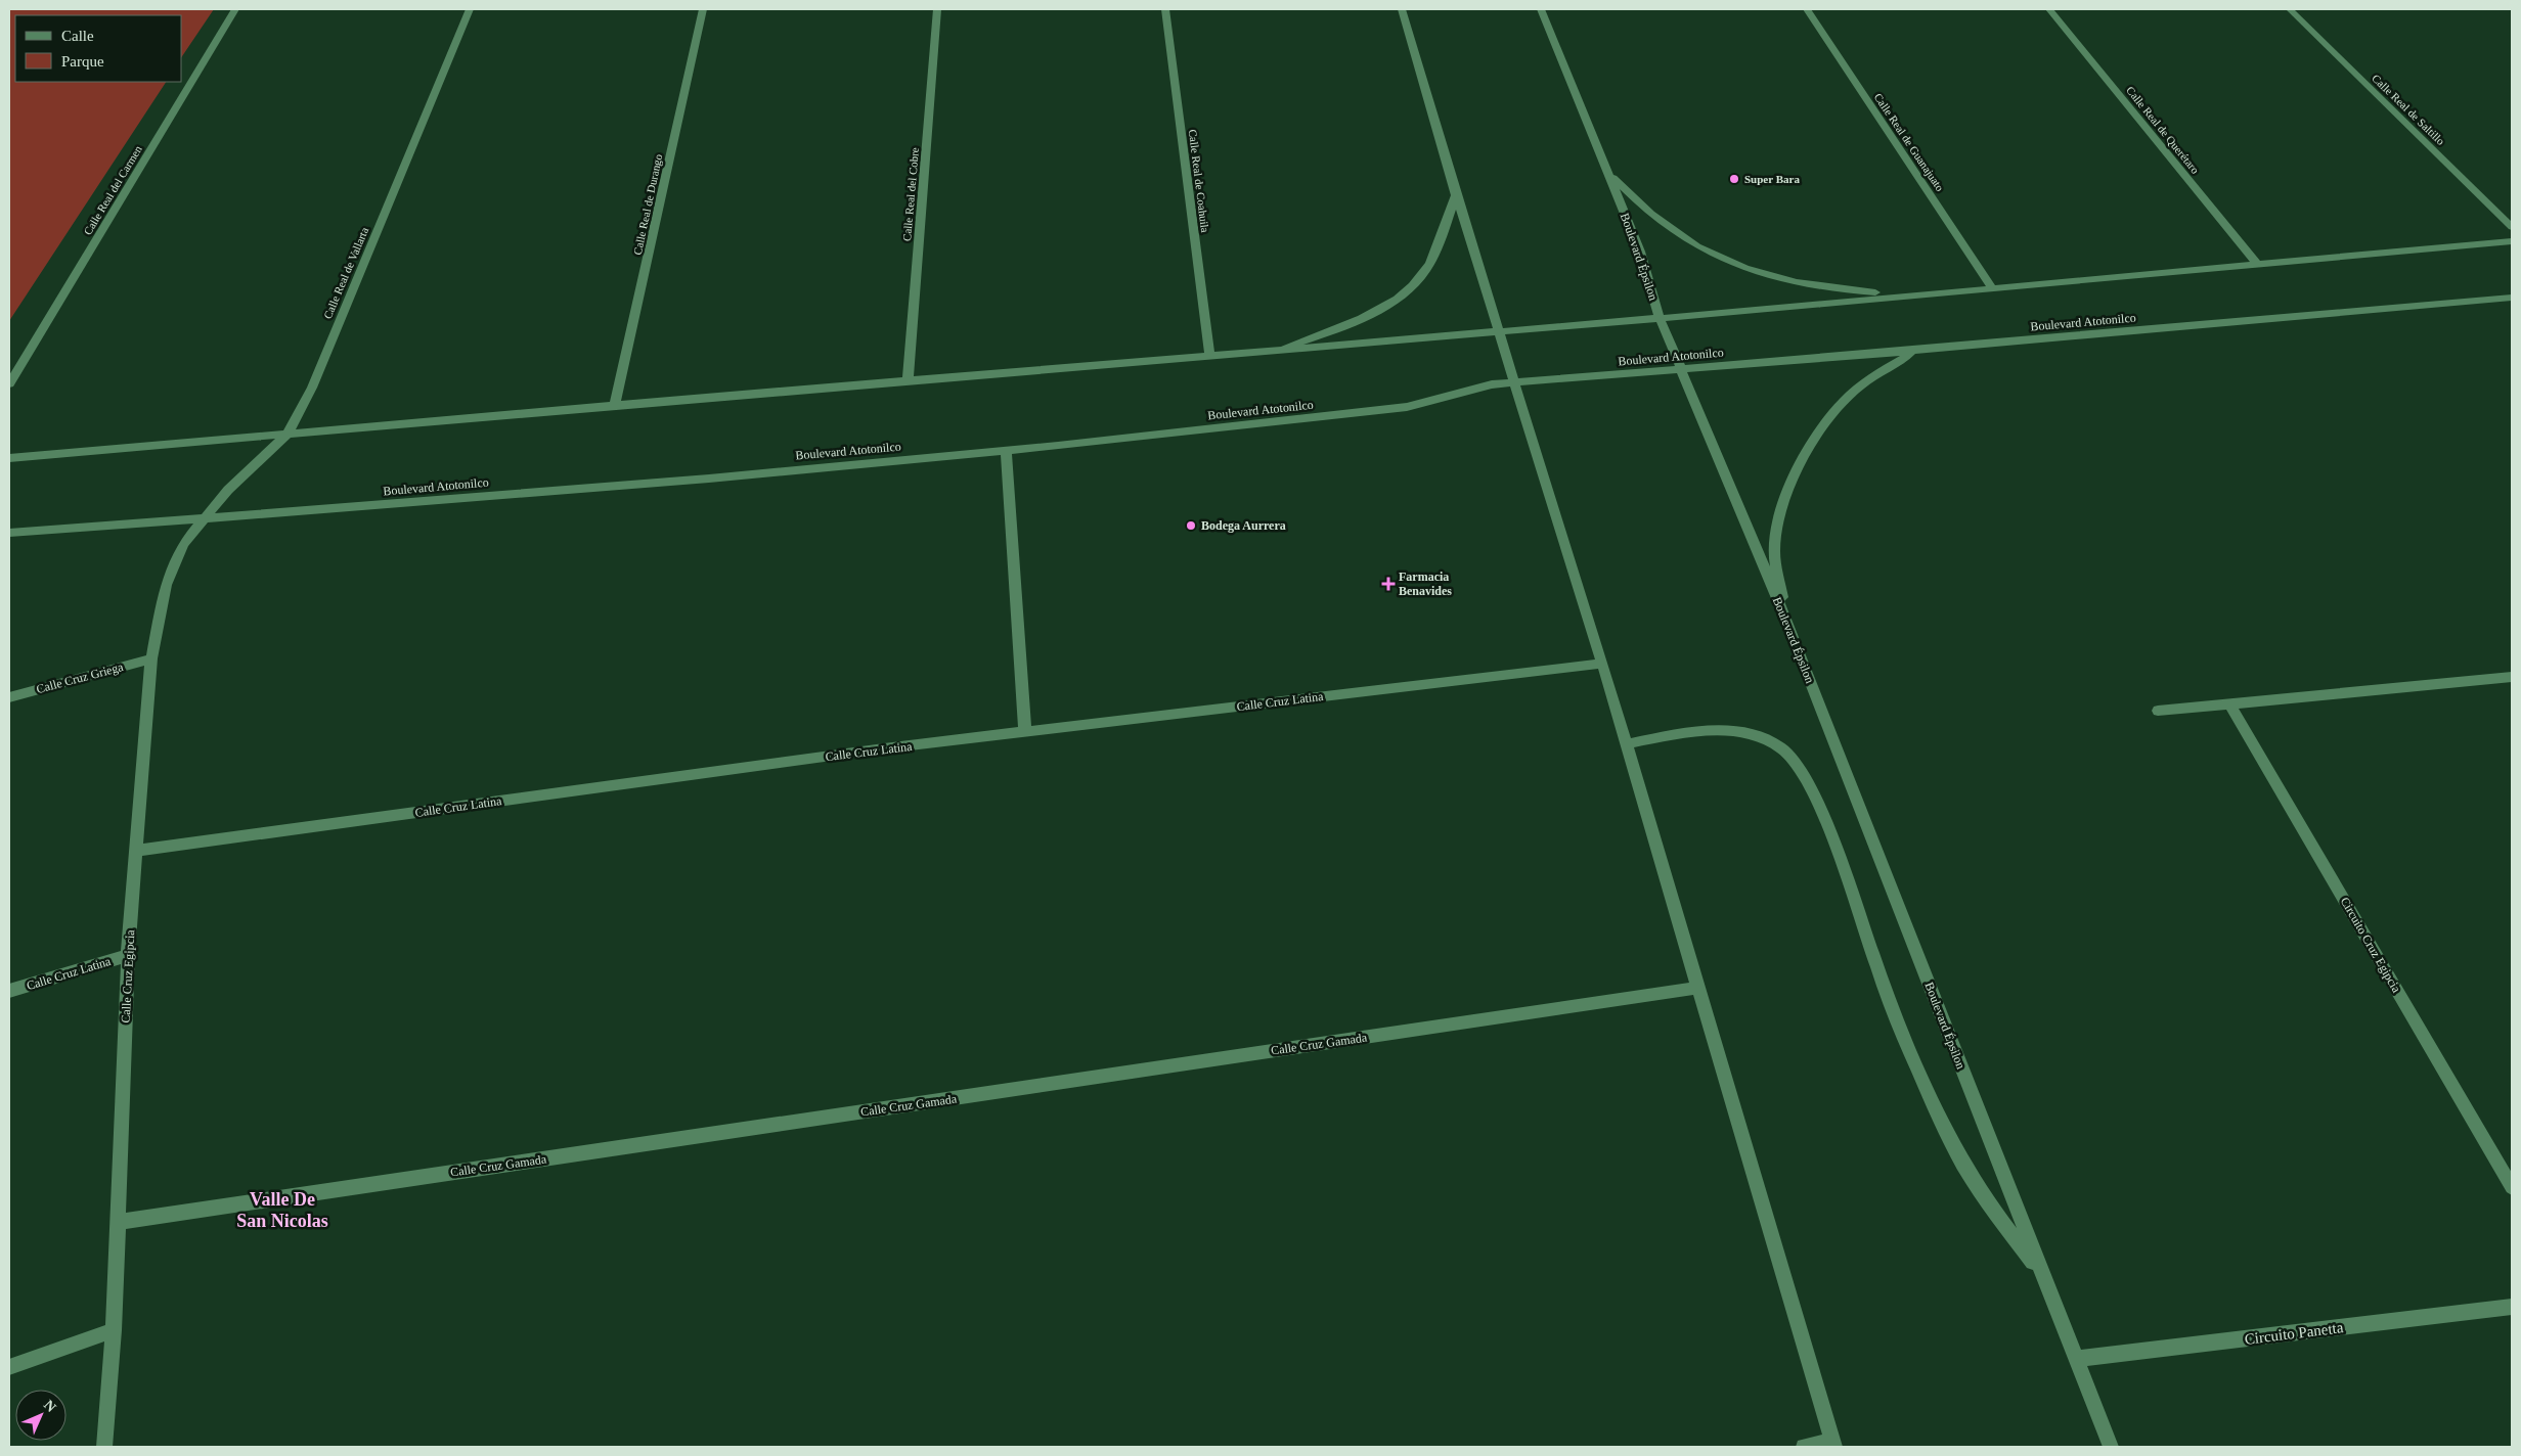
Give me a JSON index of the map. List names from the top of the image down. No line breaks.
{"streets":{"street":["Calle Real de Saltillo","Calle Real de Querétaro","Calle Real de Guanajuato","Calle Real de Coahuila","Calle Real del Carmen","Calle Real del Cobre","Calle Real de Durango","Boulevard Épsilon","Calle Real de Vallarta","Boulevard Atotonilco","Calle Cruz Griega","Calle Cruz Latina","Circuito Cruz Egipcia","Calle Cruz Egipcia","Calle Cruz Gamada","Circuito Panetta"]},"crossings":[["Boulevard Épsilon","Boulevard Atotonilco"],["Boulevard Épsilon","Circuito Panetta"],["Calle Real de Vallarta","Boulevard Atotonilco"],["Calle Real de Vallarta","Calle Cruz Egipcia"],["Boulevard Atotonilco","Calle Cruz Egipcia"],["Calle Cruz Griega","Calle Cruz Egipcia"],["Calle Cruz Latina","Calle Cruz Egipcia"],["Calle Cruz Egipcia","Calle Cruz Gamada"]],"districts":["Valle De San Nicolas"],"places":{"other":["Super Bara","Bodega Aurrera"],"health":["Farmacia Benavides"]},"legend":["Calle","Parque"],"north":"top right"}
